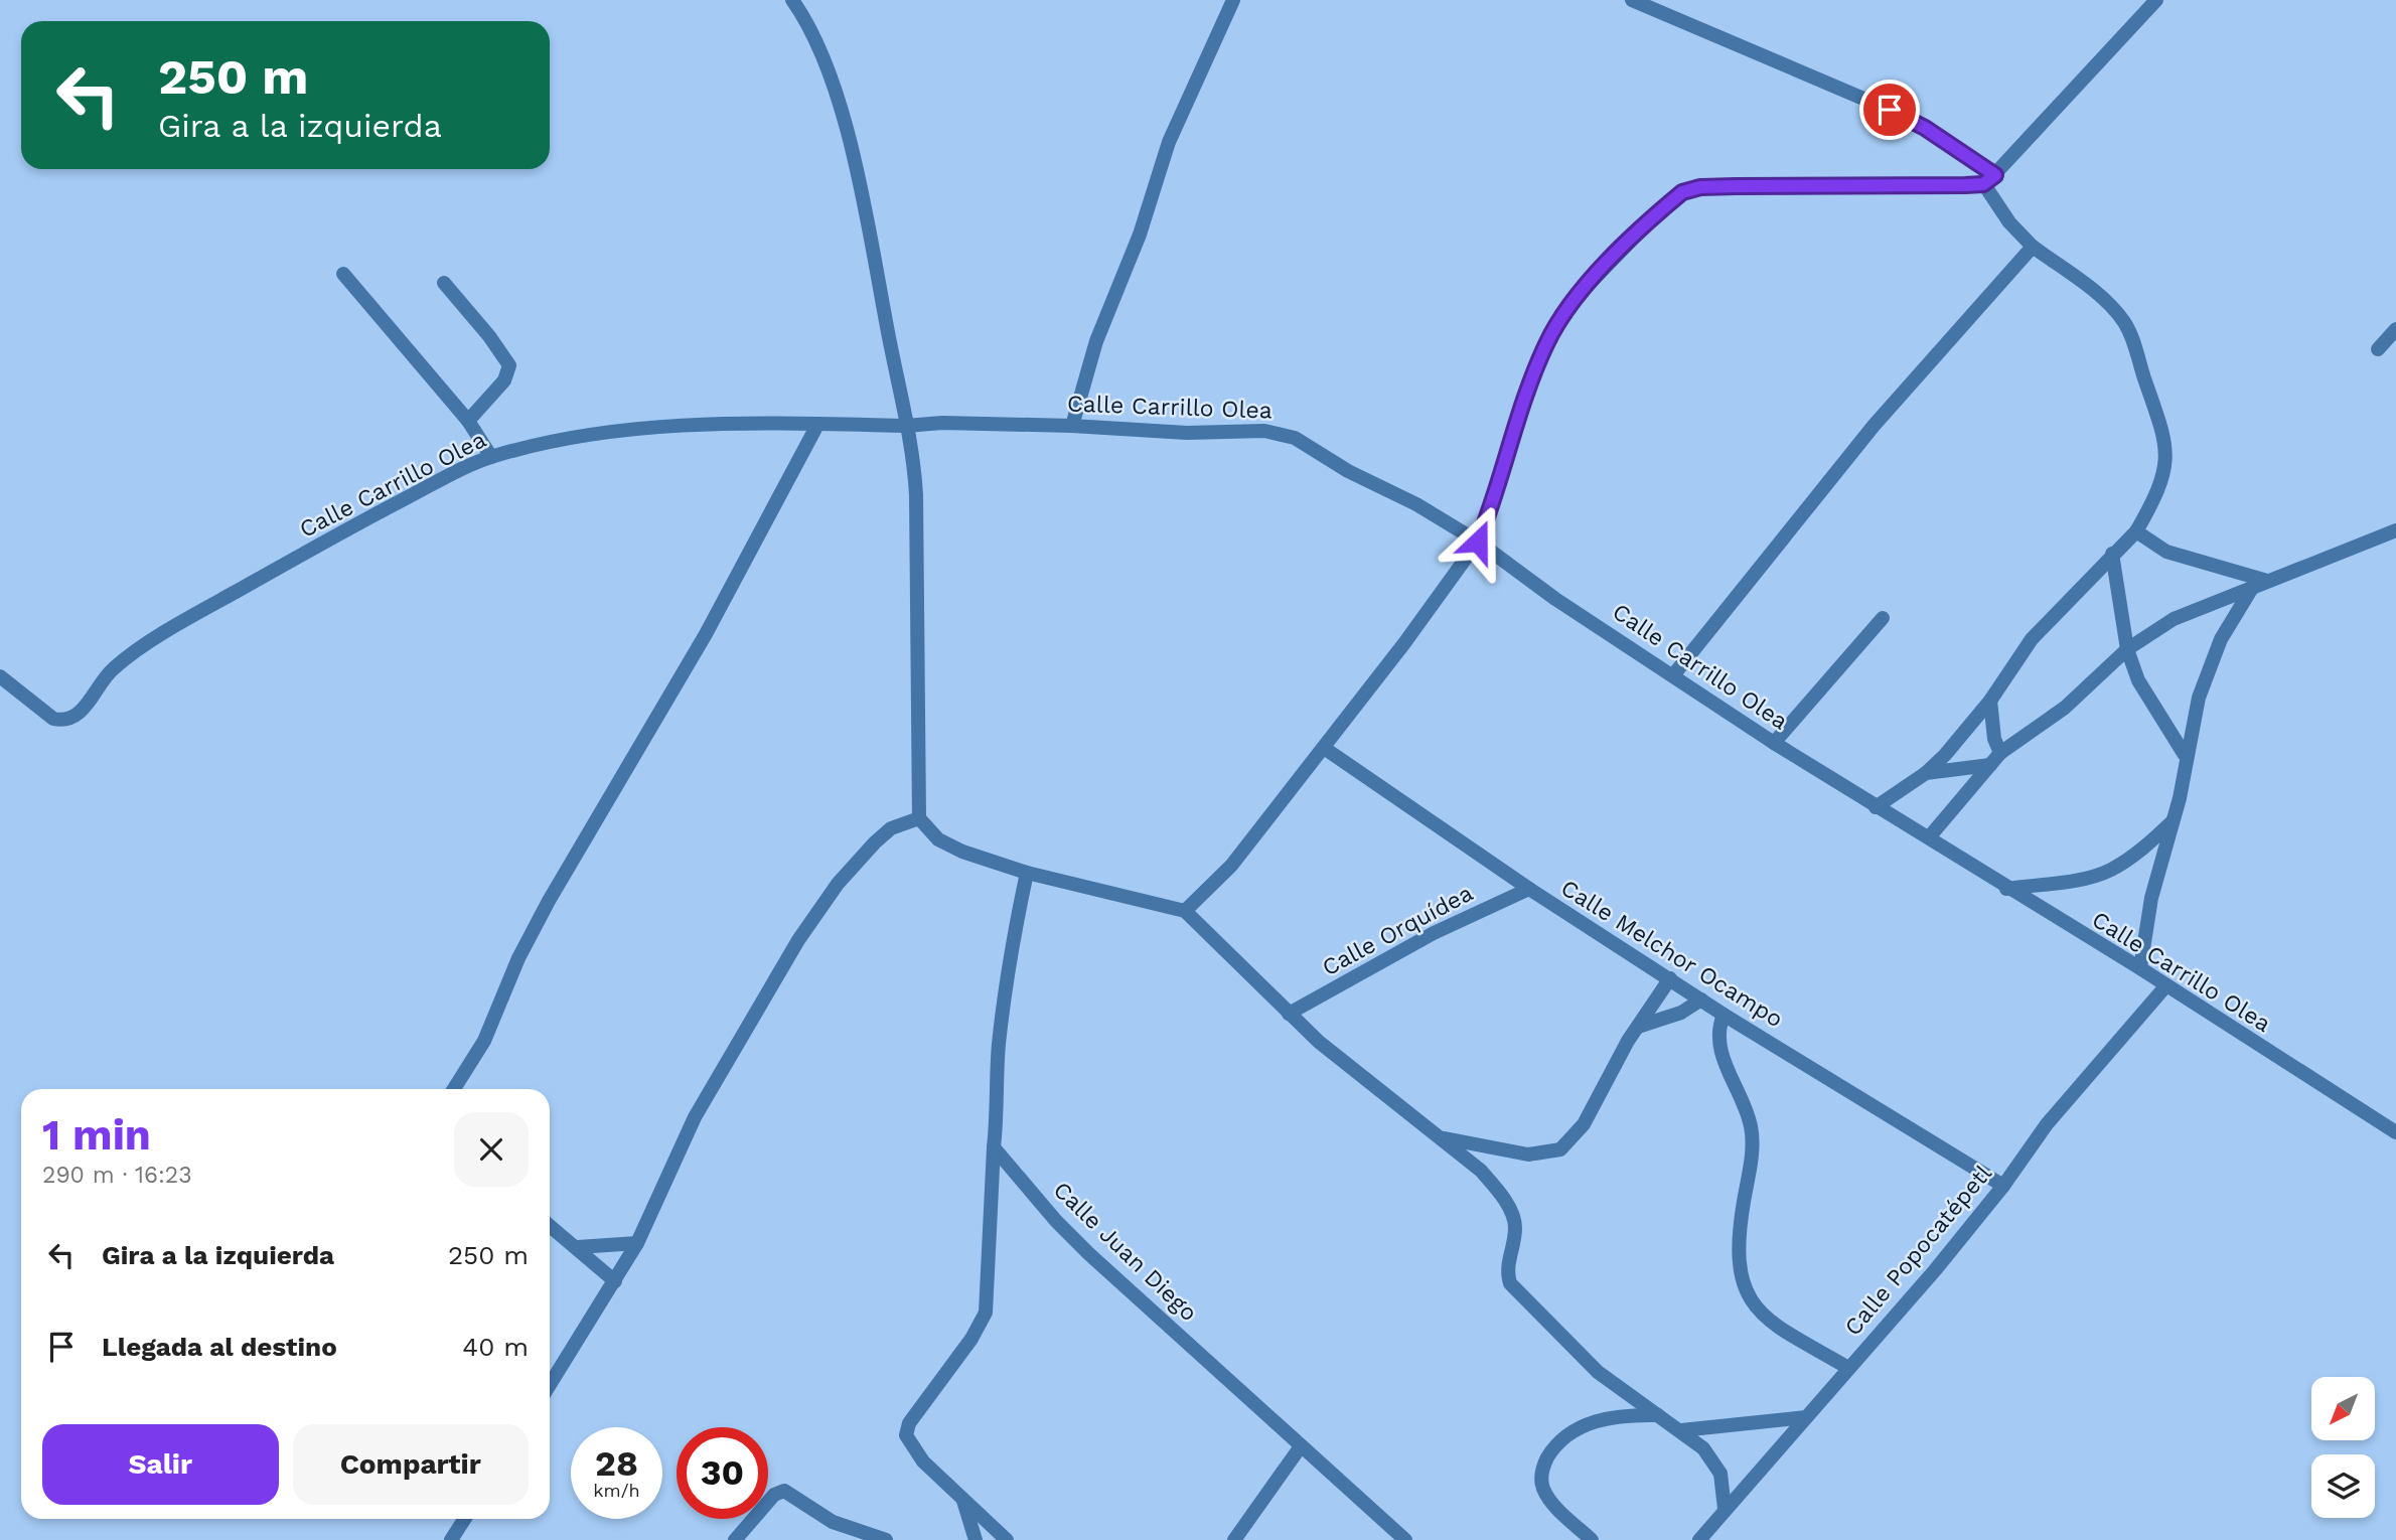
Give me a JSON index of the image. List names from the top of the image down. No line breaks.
{"streets":{"street":["Calle Carrillo Olea","Calle Orquídea","Calle Melchor Ocampo","Calle Popocatépetl","Calle Juan Diego"]},"crossings":[["Calle Carrillo Olea","Calle Popocatépetl"],["Calle Orquídea","Calle Melchor Ocampo"],["Calle Melchor Ocampo","Calle Popocatépetl"]],"north":"bottom left","page":{"turn":["250 m","Gira a la izquierda"],"heading":["1 min","290 m · 16:23"],"list":[{"name":"Gira a la izquierda","value":"250 m"},{"name":"Llegada al destino","value":"40 m"}],"buttons":["Salir","Compartir"],"speed":"28 km/h","limit":"30"}}
